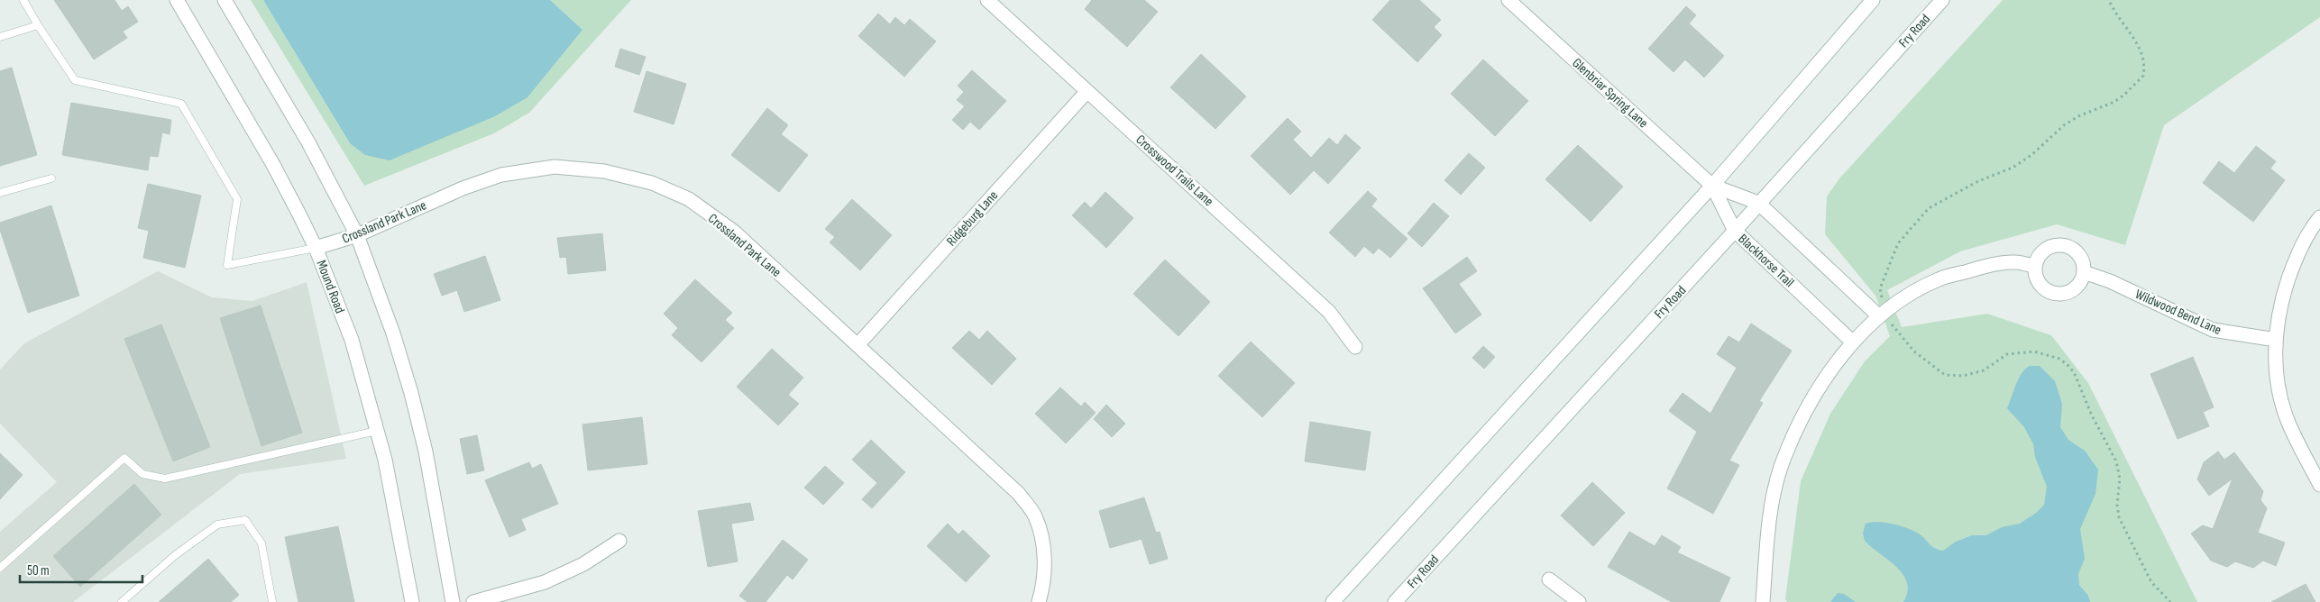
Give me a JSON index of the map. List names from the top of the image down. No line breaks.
{"streets":{"street":["Fry Road","Glenbriar Spring Lane","Crosswood Trails Lane","Ridgeburg Lane","Crossland Park Lane","Blackhorse Trail","Mound Road","Wildwood Bend Lane"]},"crossings":[["Fry Road","Blackhorse Trail"],["Glenbriar Spring Lane","Blackhorse Trail"],["Crosswood Trails Lane","Ridgeburg Lane"],["Ridgeburg Lane","Crossland Park Lane"],["Crossland Park Lane","Mound Road"]],"scale_bar":"50 m"}
